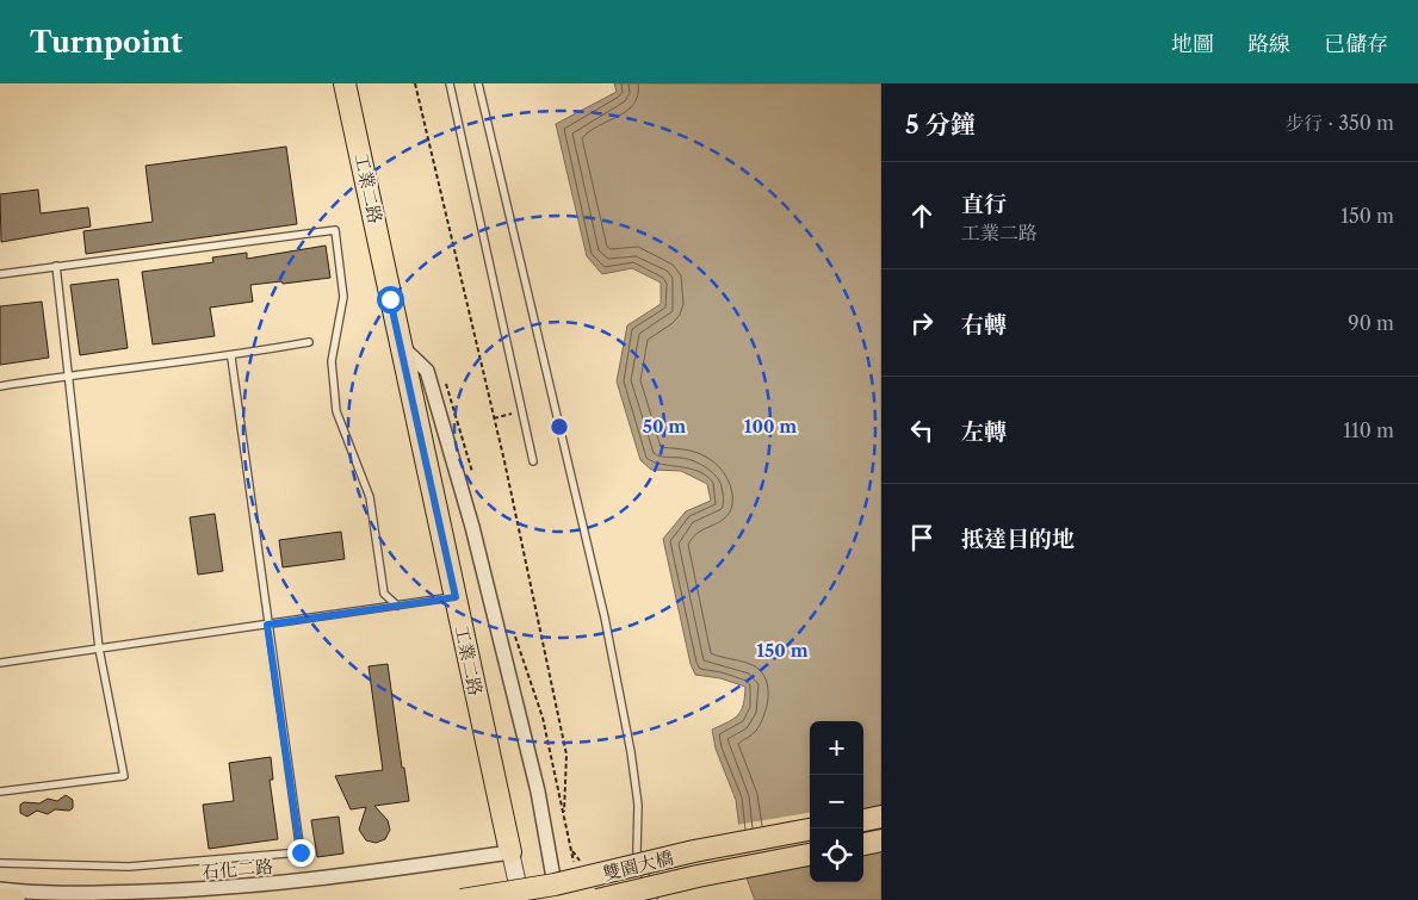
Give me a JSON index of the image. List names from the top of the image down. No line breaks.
{"streets":{"main road":["工業二路","雙園大橋"],"street":["石化二路"]},"crossings":[["工業二路","石化二路"]],"page":{"header":"Turnpoint","nav":["地圖","路線","已儲存"],"heading":["5 分鐘","步行 · 350 m"],"list":[["直行","工業二路","150 m"],["右轉","90 m"],["左轉","110 m"],"抵達目的地"],"map_buttons":["+","−"]},"rings":["50 m","100 m","150 m"]}
